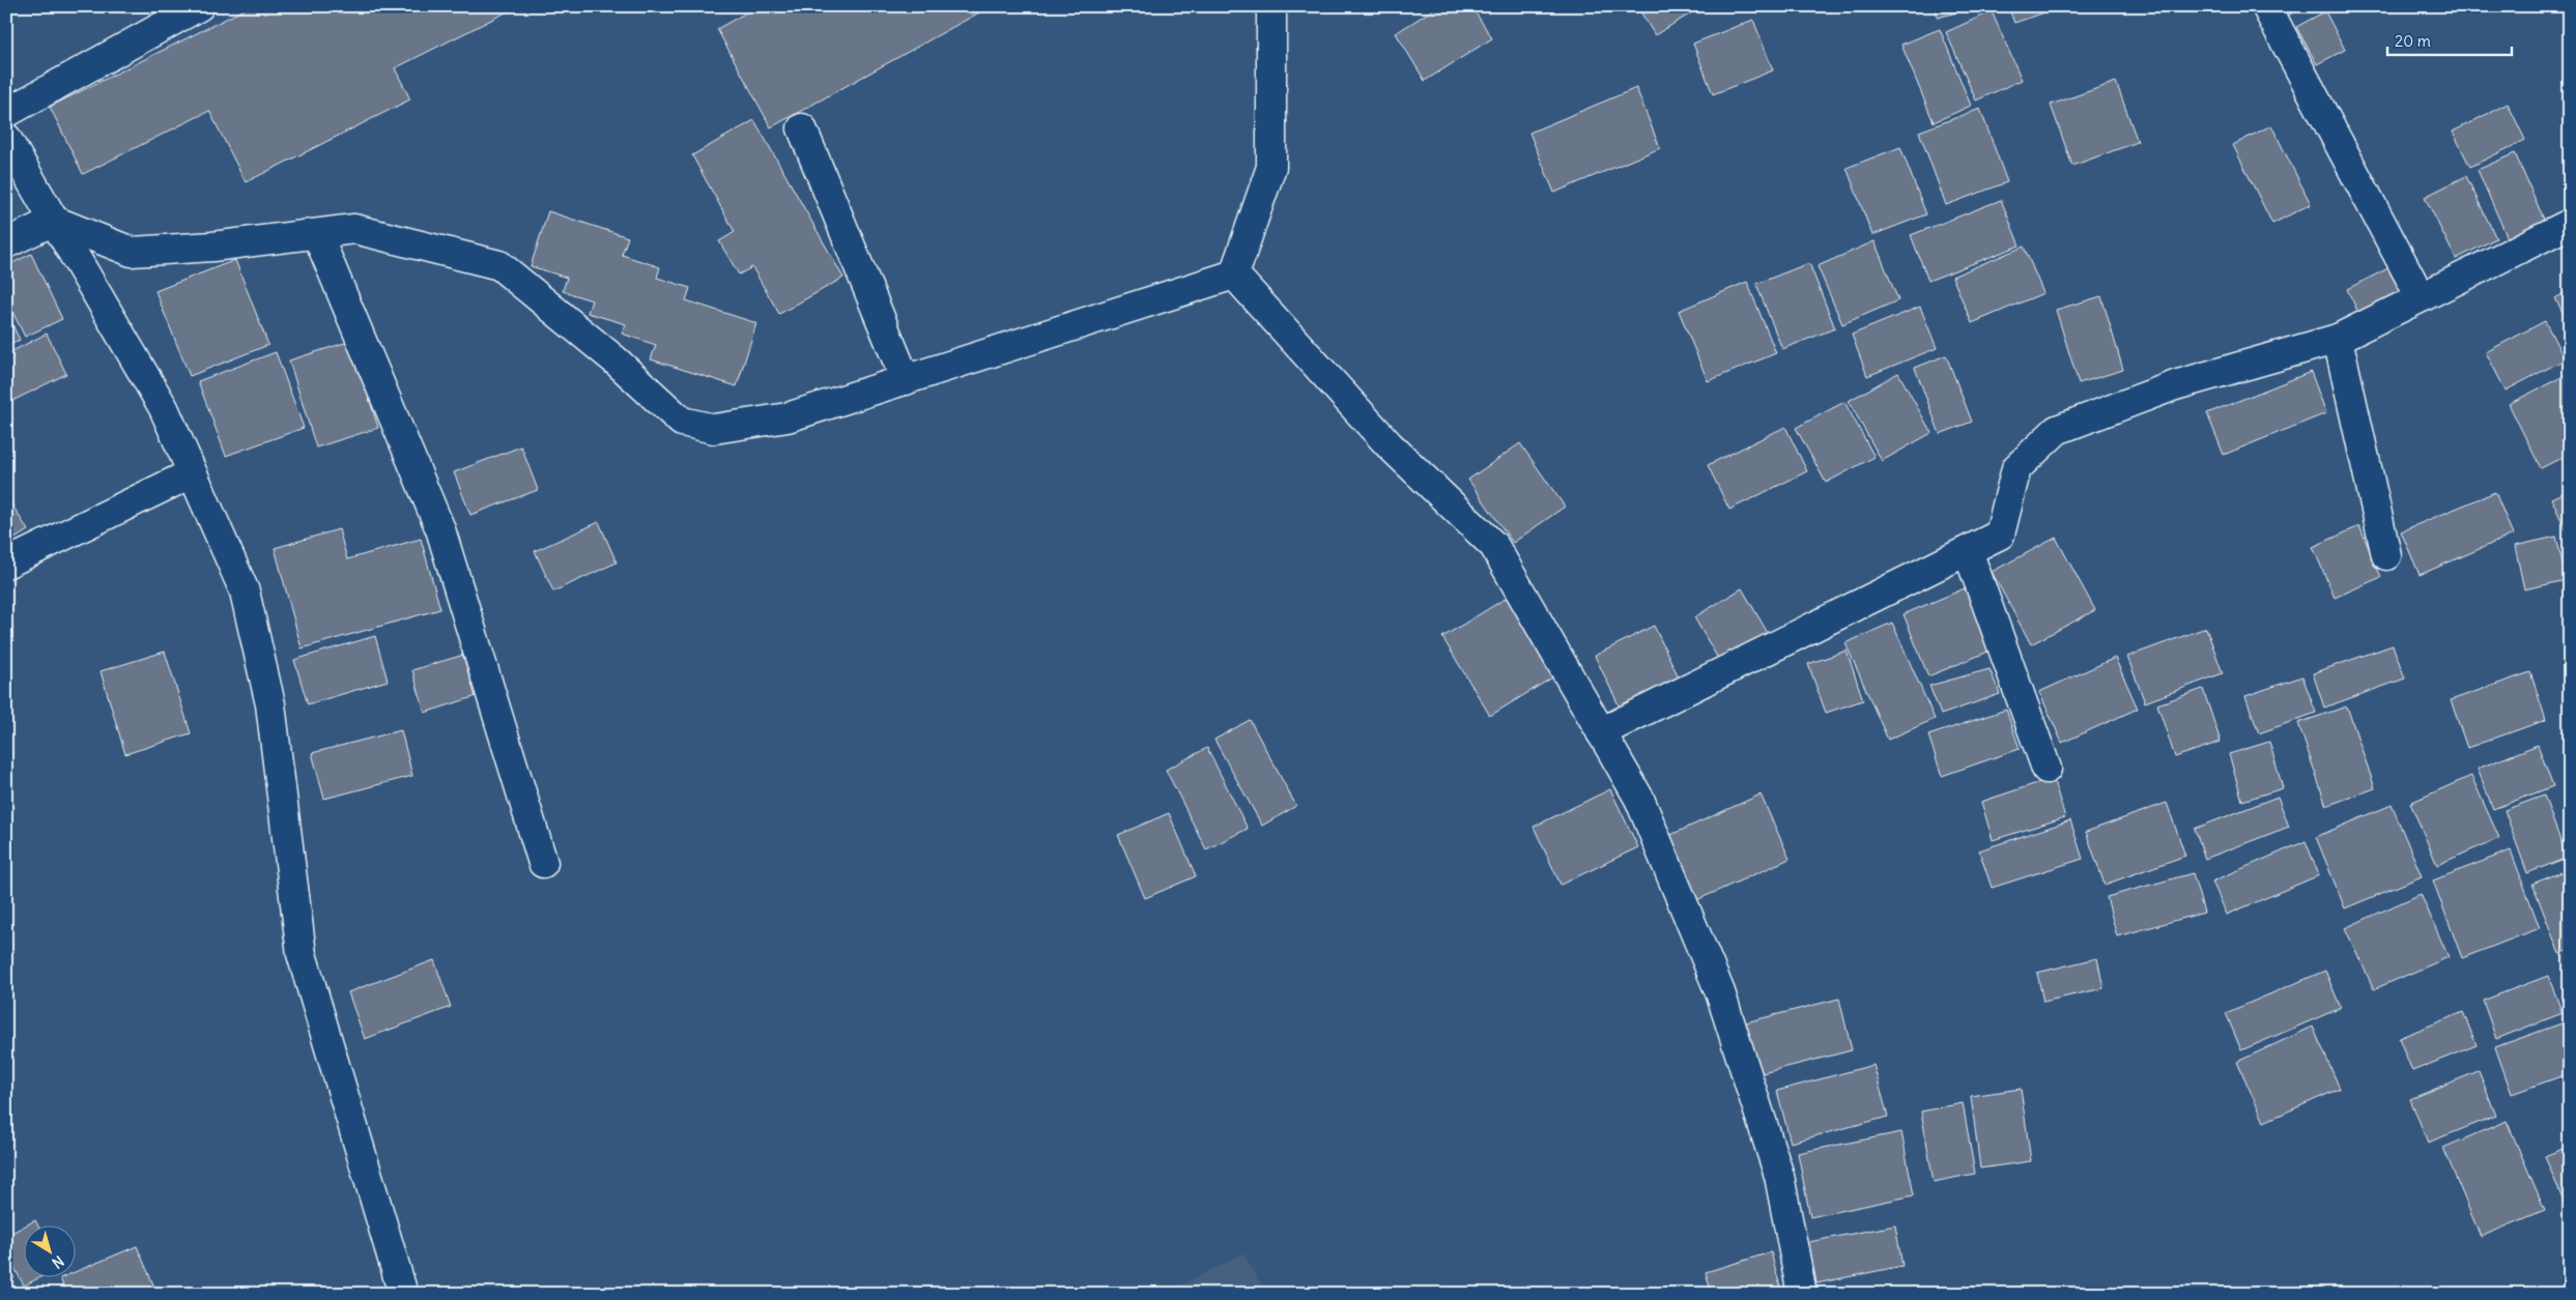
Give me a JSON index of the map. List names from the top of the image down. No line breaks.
{"scale_bar":"20 m","north":"bottom right"}
